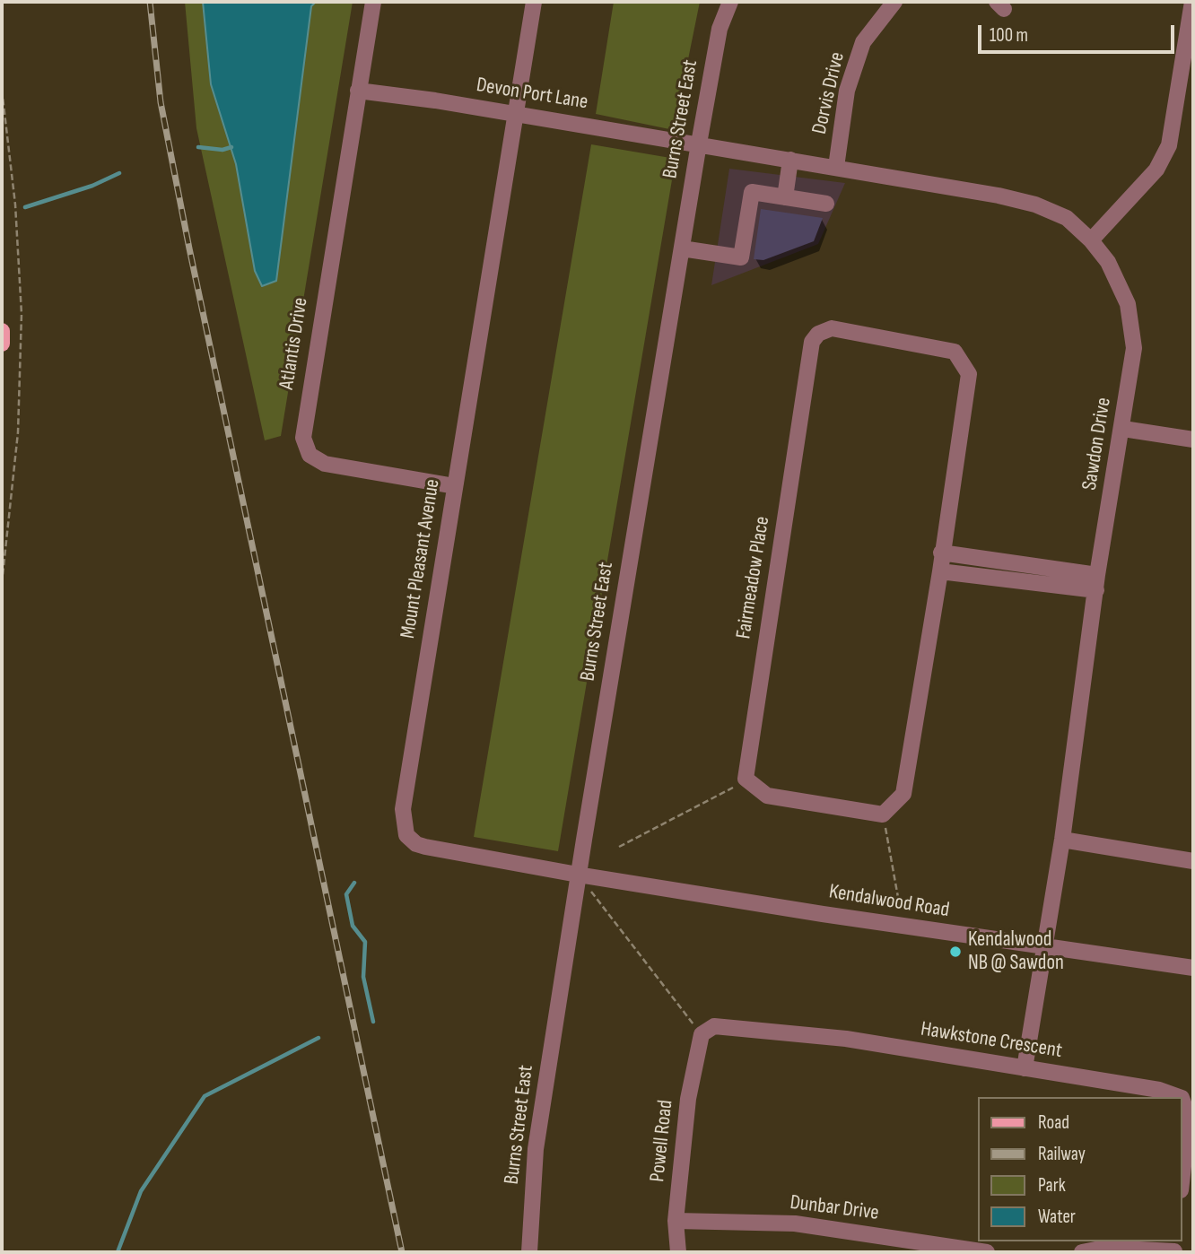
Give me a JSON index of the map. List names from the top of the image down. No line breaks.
{"streets":{"street":["Dorvis Drive","Devon Port Lane","Burns Street East","Atlantis Drive","Sawdon Drive","Mount Pleasant Avenue","Fairmeadow Place","Kendalwood Road","Hawkstone Crescent","Powell Road","Dunbar Drive"]},"crossings":[["Dorvis Drive","Sawdon Drive"],["Devon Port Lane","Burns Street East"],["Devon Port Lane","Atlantis Drive"],["Devon Port Lane","Sawdon Drive"],["Devon Port Lane","Mount Pleasant Avenue"],["Burns Street East","Sawdon Drive"],["Burns Street East","Mount Pleasant Avenue"],["Burns Street East","Kendalwood Road"],["Atlantis Drive","Mount Pleasant Avenue"],["Sawdon Drive","Kendalwood Road"],["Sawdon Drive","Hawkstone Crescent"],["Mount Pleasant Avenue","Kendalwood Road"],["Hawkstone Crescent","Powell Road"],["Powell Road","Dunbar Drive"]],"places":["Kendalwood NB @ Sawdon"],"legend":["Road","Railway","Park","Water"],"scale_bar":"100 m"}
